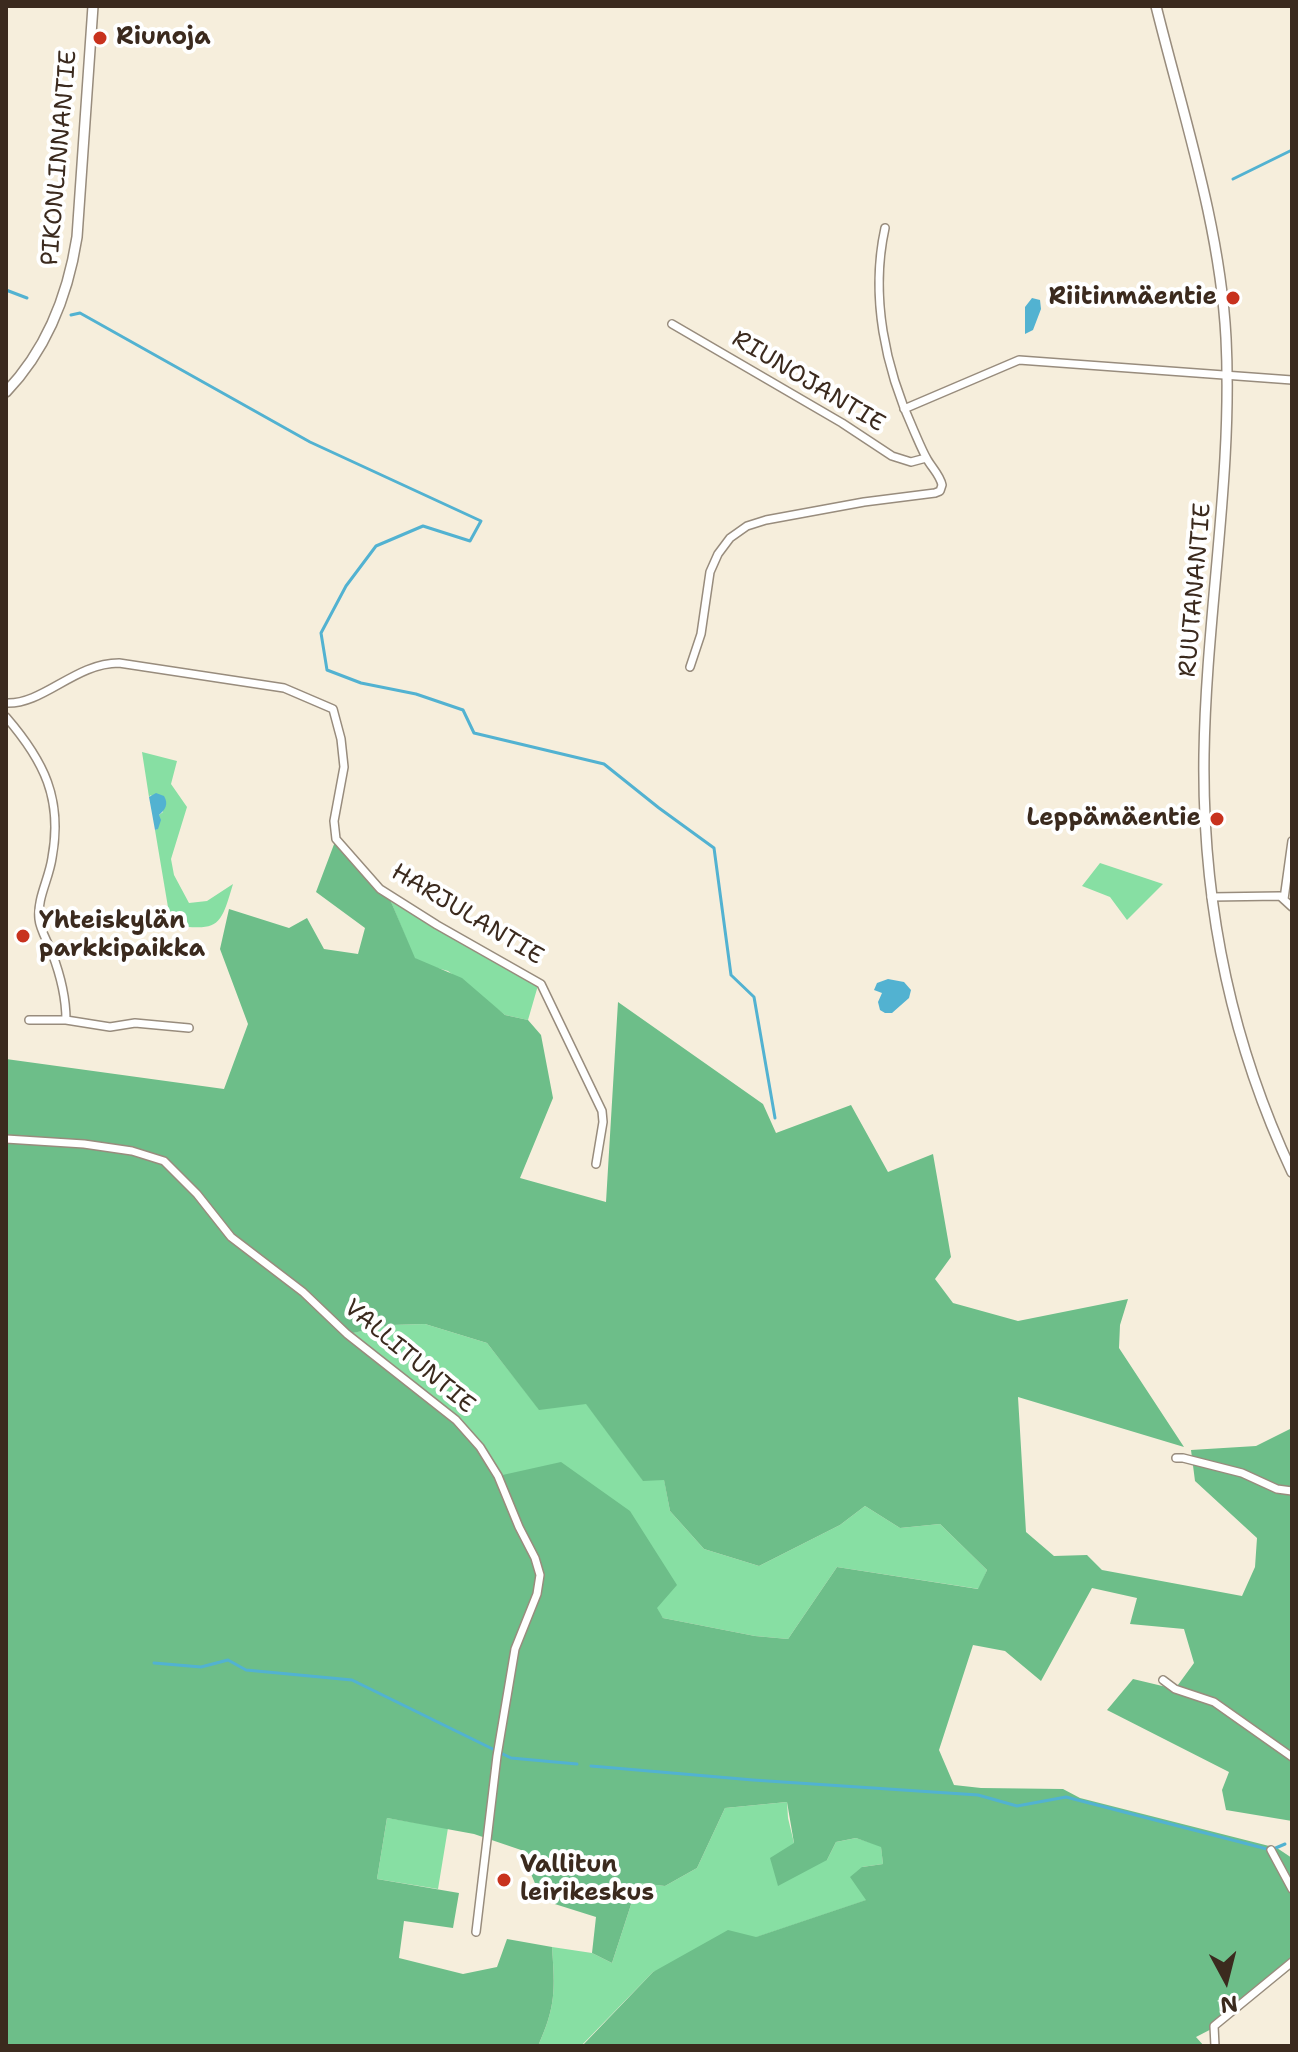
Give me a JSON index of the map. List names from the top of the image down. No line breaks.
{"streets":{"street":["PIKONLINNANTIE","RIUNOJANTIE","RUUTANANTIE","HARJULANTIE","VALLITUNTIE"]},"places":["Riunoja","Riitinmäentie","Leppämäentie","Yhteiskylän parkkipaikka","Vallitun leirikeskus"],"north":"bottom"}
